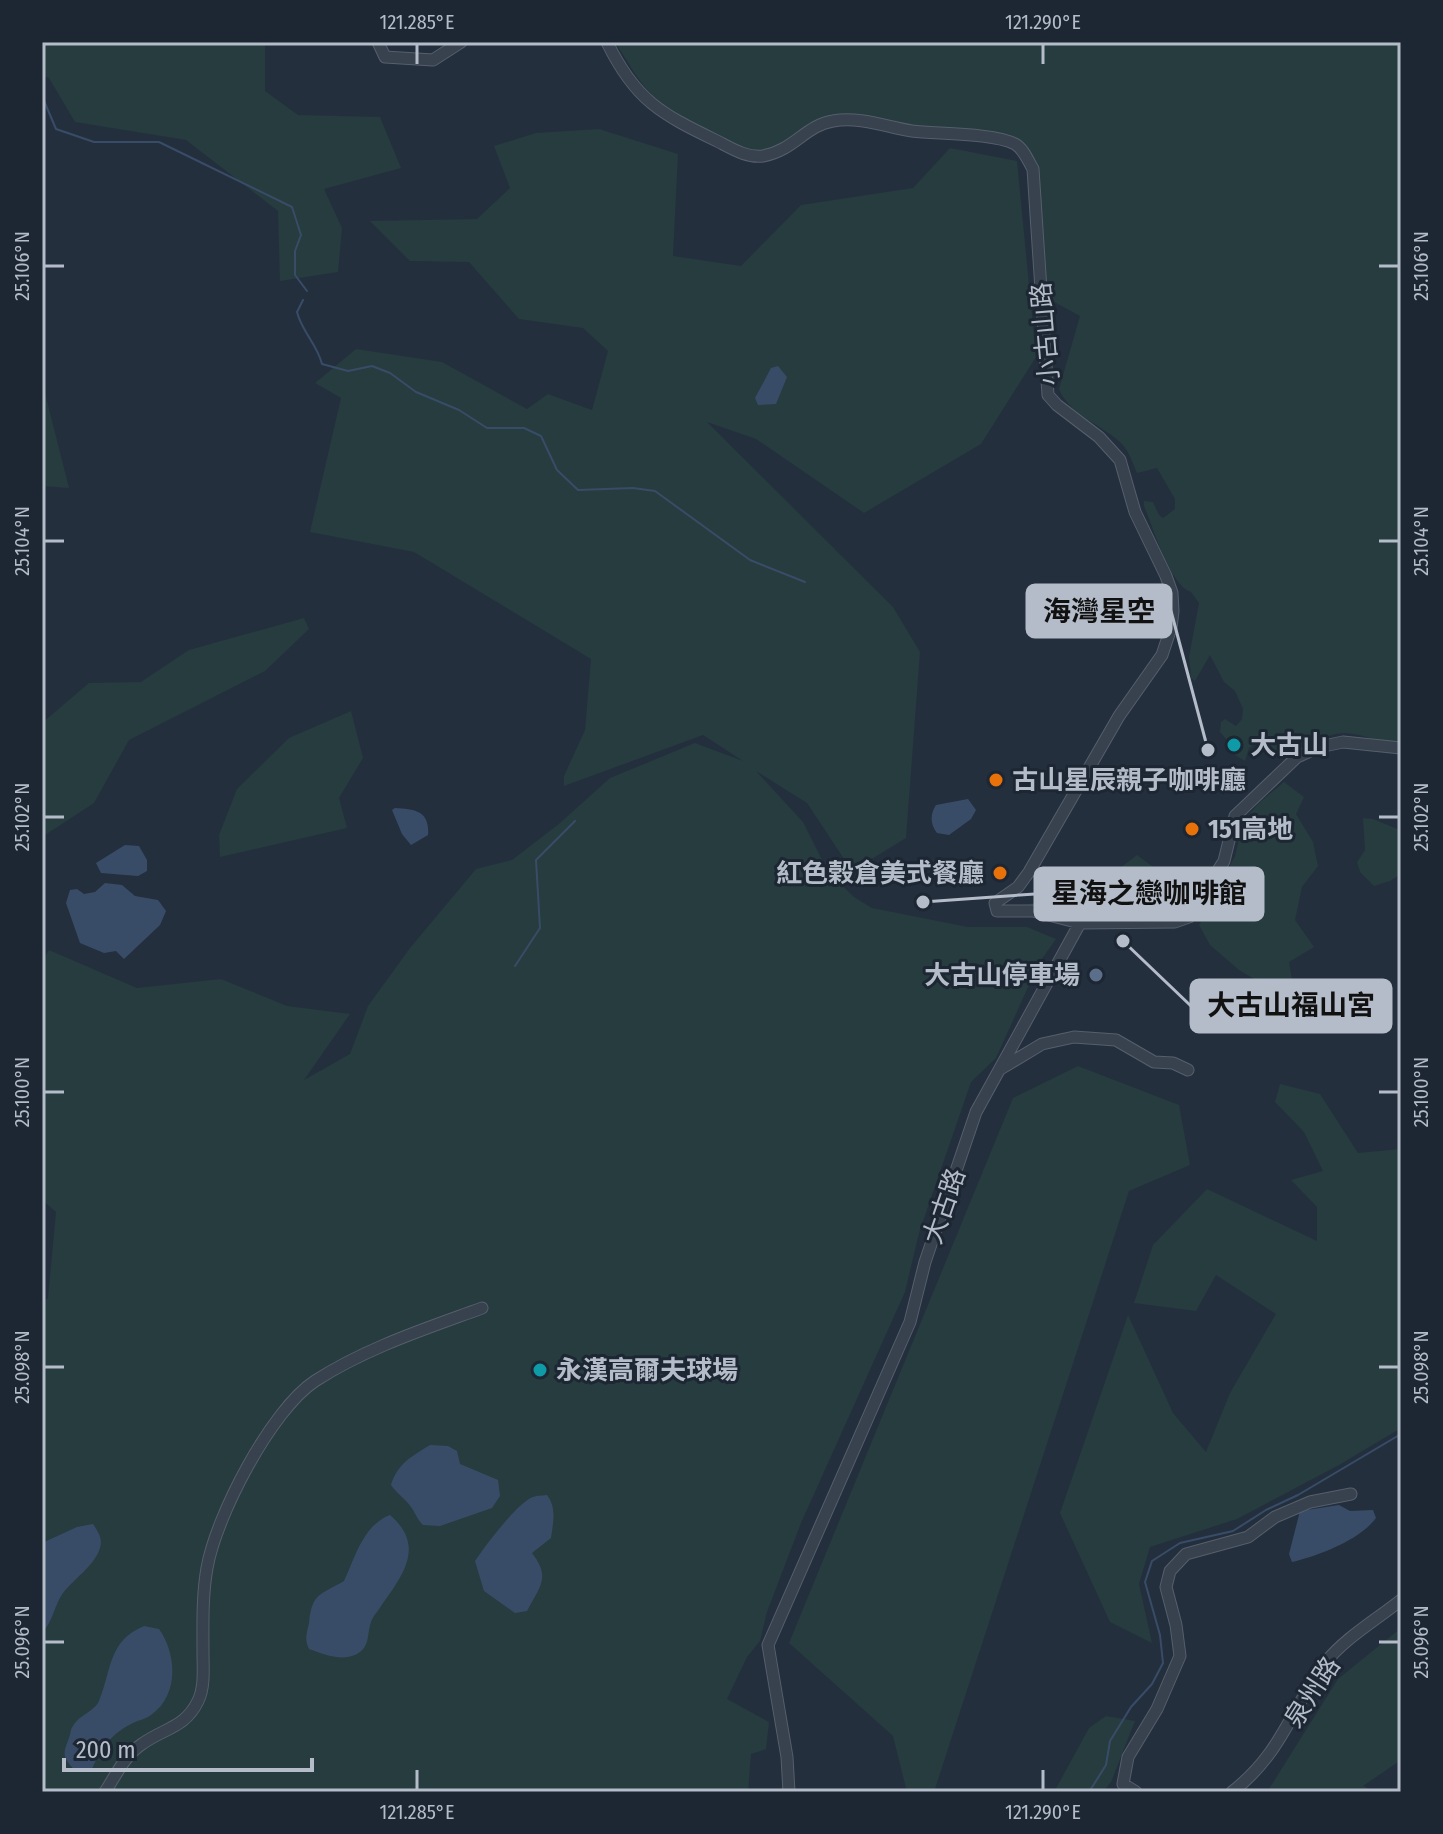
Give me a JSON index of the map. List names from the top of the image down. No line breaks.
{"streets":{"street":["小古山路","大古路","泉州路"]},"crossings":[["小古山路","大古路"]],"places":["大古山","海灣星空","古山星辰親子咖啡廳","151高地","紅色榖倉美式餐廳","星海之戀咖啡館","大古山福山宮","大古山停車場","永漢高爾夫球場"],"scale_bar":"200 m","coordinates":["121.285°E","121.290°E","25.106°N","25.104°N","25.102°N","25.100°N","25.098°N","25.096°N"]}
